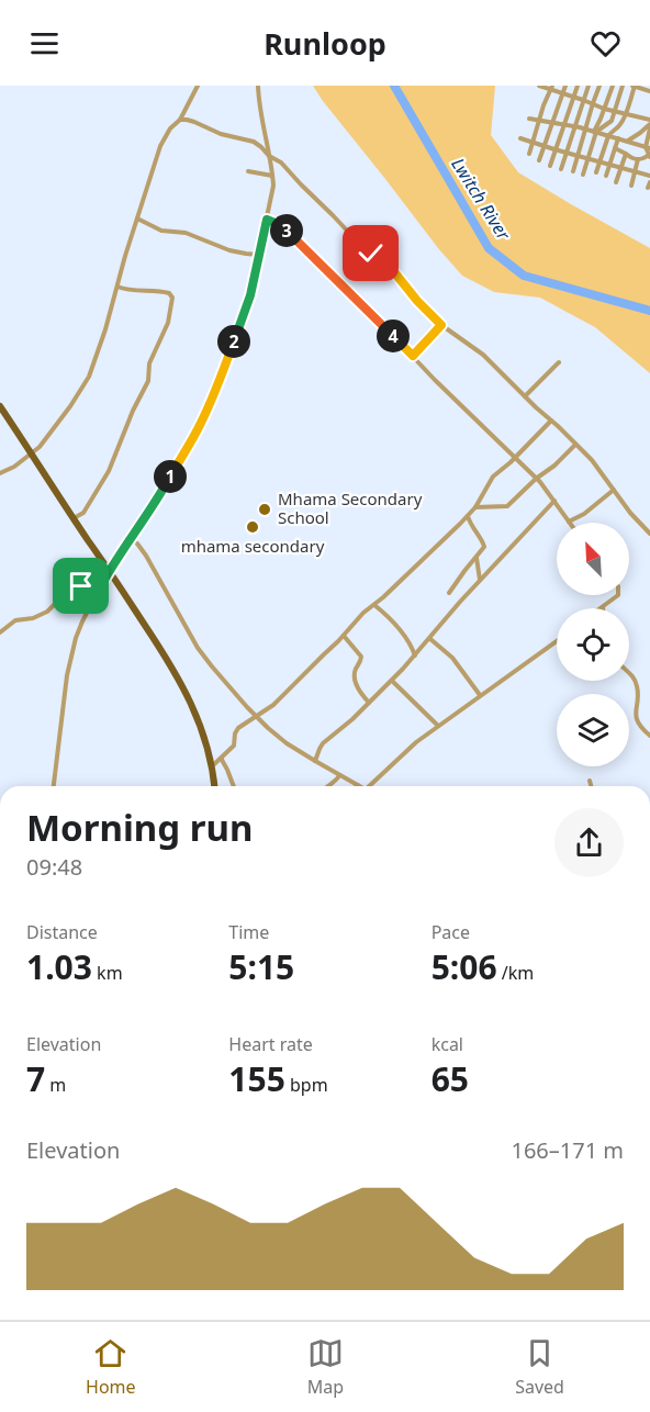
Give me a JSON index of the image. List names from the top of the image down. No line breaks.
{"water":["Lwitch River"],"places":["Mhama Secondary School","mhama secondary"],"north":"top left","page":{"header":"Runloop","pins":["3","4","2","1"],"heading":["Morning run","09:48"],"stats":[["Distance","1.03 km"],["Time","5:15"],["Pace","5:06 /km"],["Elevation","7 m"],["Heart rate","155 bpm"],["kcal","65"]],"chart":["Elevation","166–171 m"],"tabs":["Home","Map","Saved"]}}
